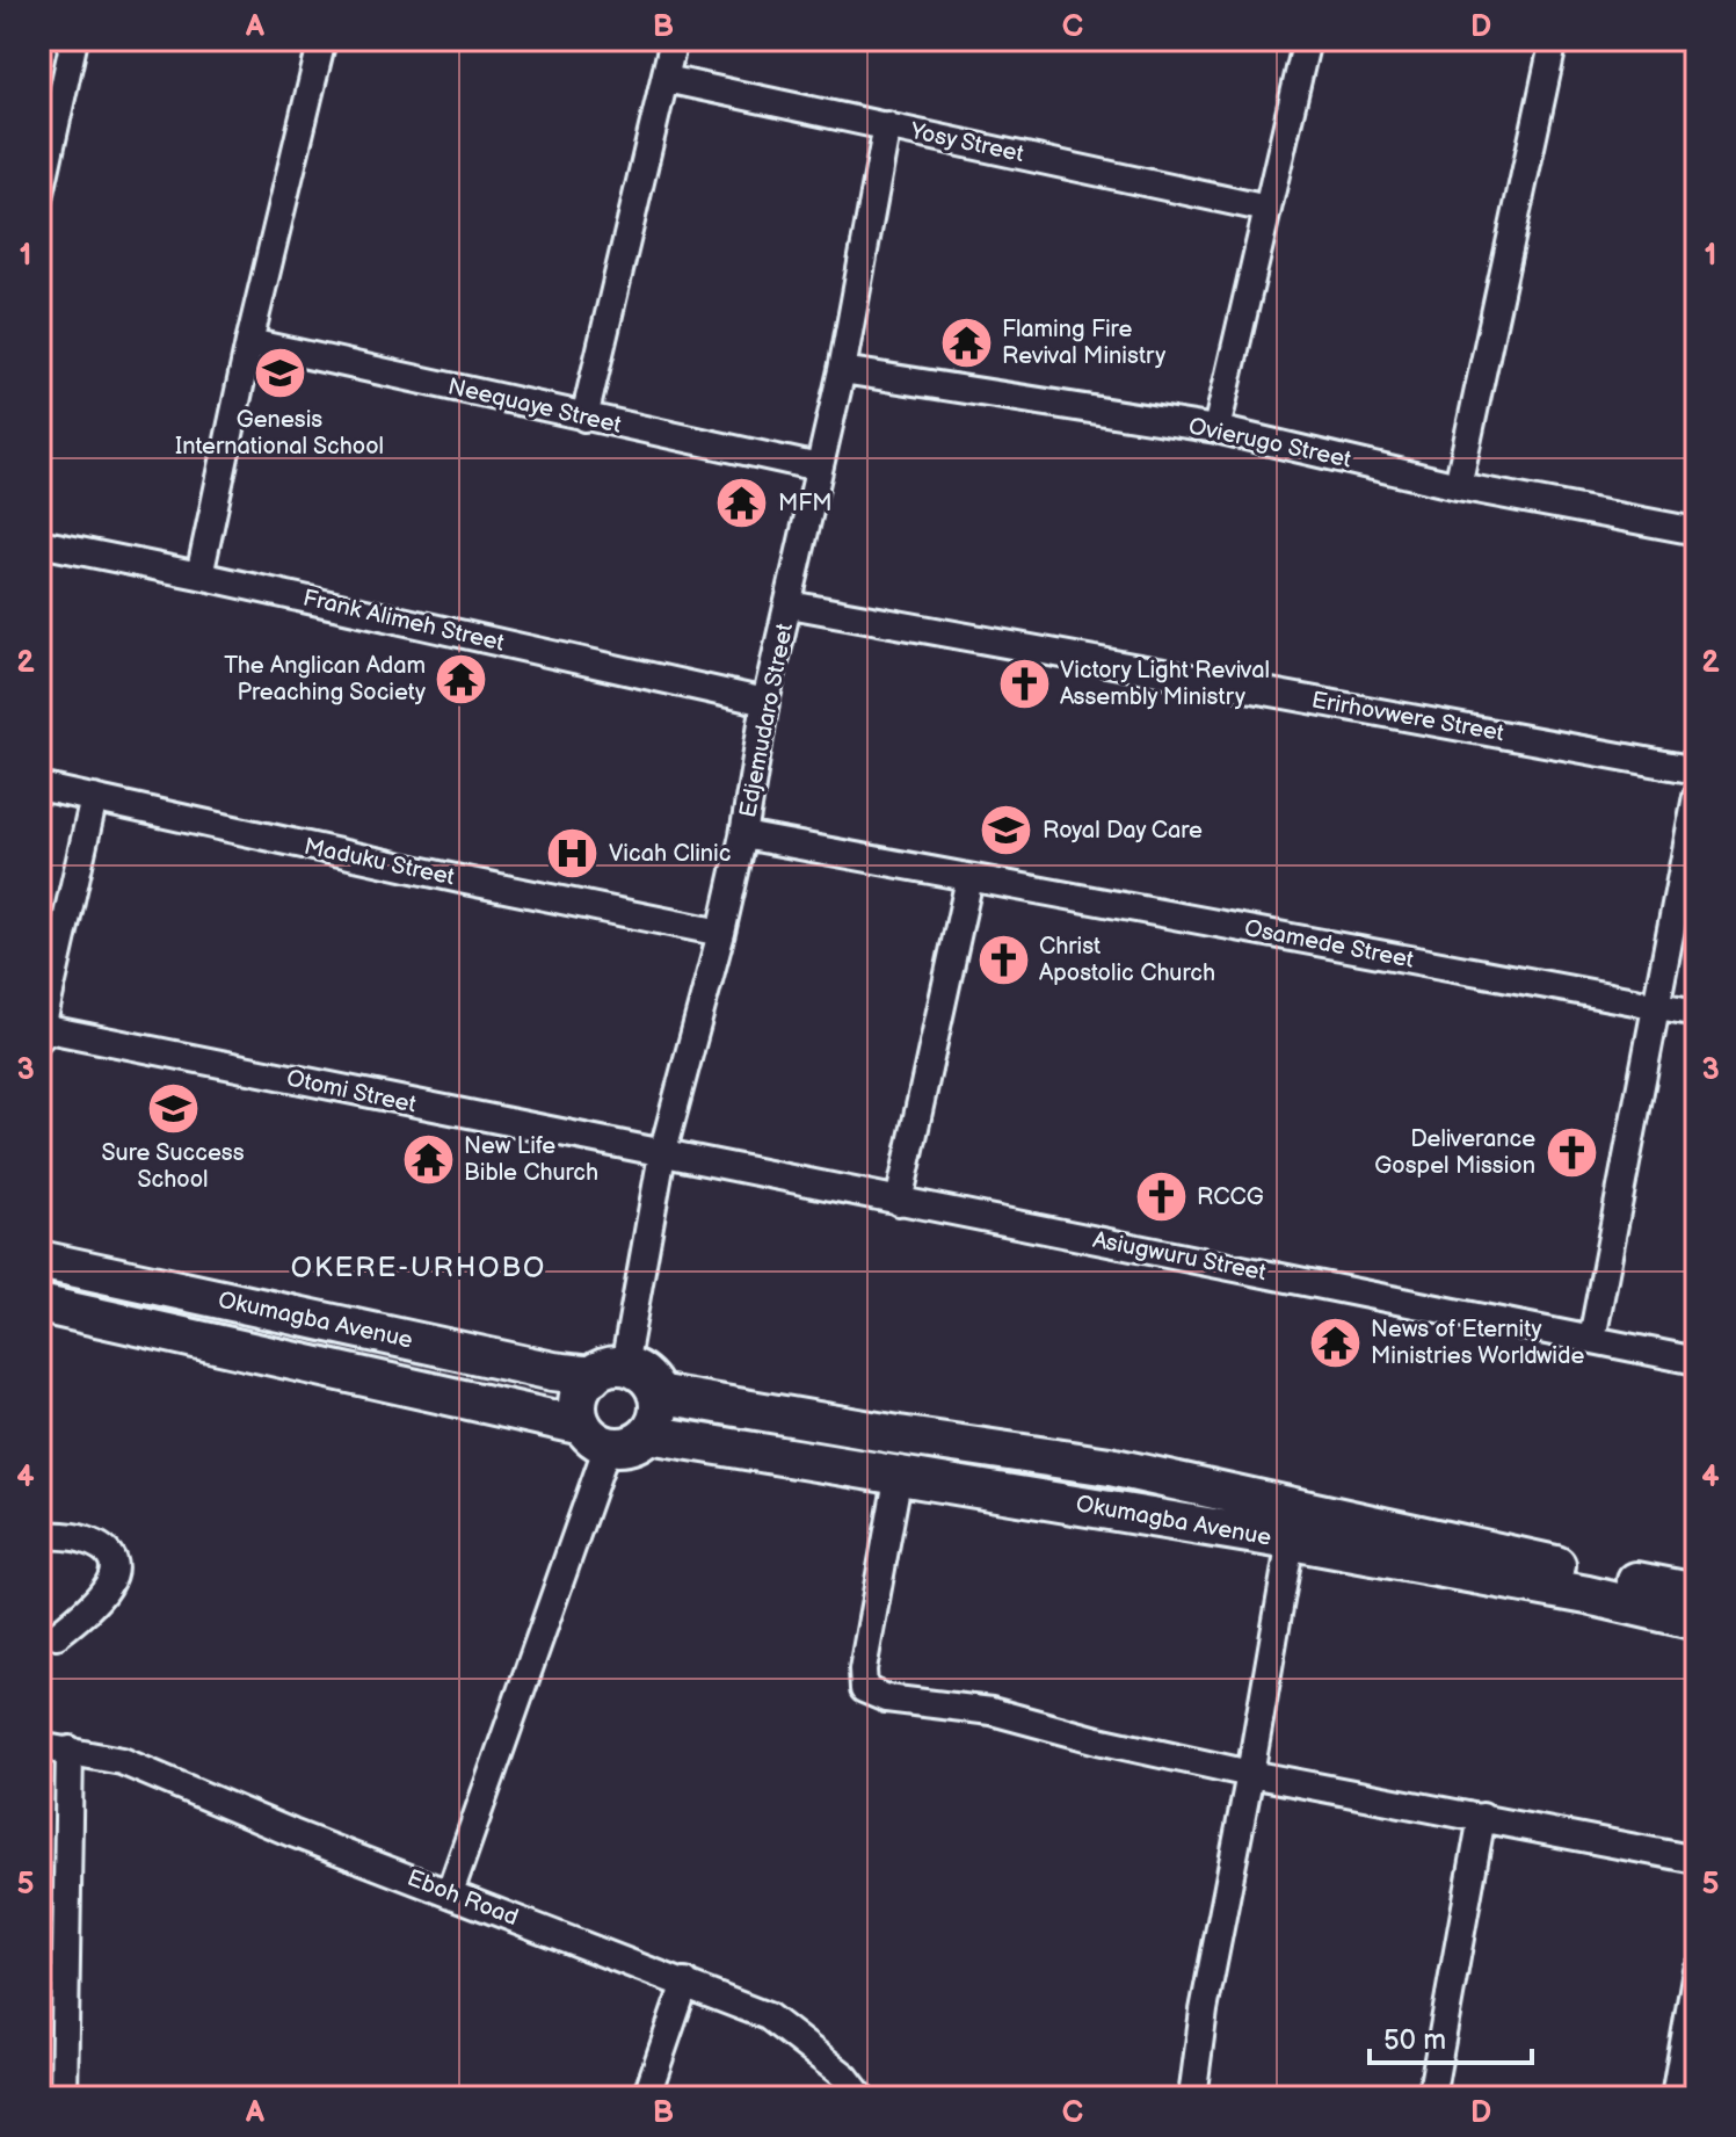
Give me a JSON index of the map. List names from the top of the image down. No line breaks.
{"streets":{"main road":["Okumagba Avenue"],"street":["Yosy Street","Neequaye Street","Ovierugo Street","Frank Alimeh Street","Erirhovwere Street","Edjemudaro Street","Maduku Street","Osamede Street","Otomi Street","Asiugwuru Street","Eboh Road"]},"crossings":[["Yosy Street","Edjemudaro Street"],["Neequaye Street","Edjemudaro Street"],["Ovierugo Street","Edjemudaro Street"],["Frank Alimeh Street","Edjemudaro Street"],["Erirhovwere Street","Edjemudaro Street"],["Edjemudaro Street","Maduku Street"],["Edjemudaro Street","Osamede Street"],["Edjemudaro Street","Otomi Street"],["Edjemudaro Street","Asiugwuru Street"],["Edjemudaro Street","Okumagba Avenue"],["Otomi Street","Asiugwuru Street"]],"districts":["OKERE-URHOBO"],"places":{"temple":["Flaming Fire Revival Ministry","MFM","The Anglican Adam Preaching Society","New Life Bible Church","News of Eternity Ministries Worldwide"],"school or university":["Genesis International School","Royal Day Care","Sure Success School"],"church":["Victory Light Revival Assembly Ministry","Christ Apostolic Church","Deliverance Gospel Mission","RCCG"],"hospital":["Vicah Clinic"]},"scale_bar":"50 m","grid":{"columns":["A","B","C","D"],"rows":["1","2","3","4","5"]}}
